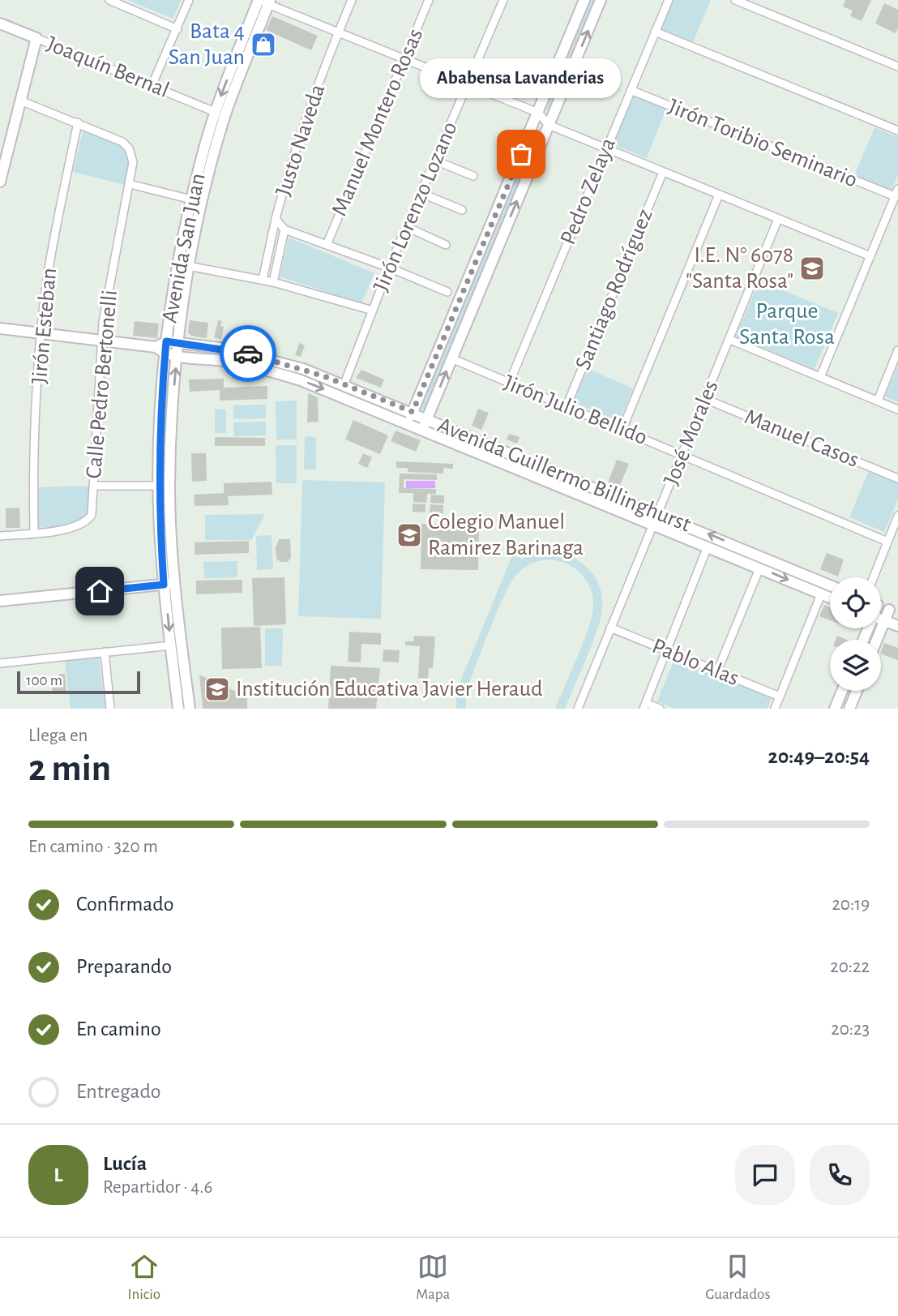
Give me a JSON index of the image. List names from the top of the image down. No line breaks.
{"streets":{"main road":["Joaquín Bernal","Avenida San Juan","Avenida Guillermo Billinghurst"],"street":["Manuel Montero Rosas","Justo Naveda","Jirón Toribio Seminario","Pedro Zelaya","Jirón Lorenzo Lozano","Santiago Rodríguez","Jirón Esteban","Calle Pedro Bertonelli","Jirón Julio Bellido","José Morales","Manuel Casos","Pablo Alas"]},"crossings":[["Joaquín Bernal","Avenida San Juan"],["Jirón Toribio Seminario","Pedro Zelaya"],["Pedro Zelaya","Jirón Julio Bellido"],["Jirón Lorenzo Lozano","Avenida Guillermo Billinghurst"],["Avenida San Juan","Avenida Guillermo Billinghurst"],["Santiago Rodríguez","Jirón Julio Bellido"],["Jirón Esteban","Calle Pedro Bertonelli"],["Jirón Julio Bellido","José Morales"],["José Morales","Manuel Casos"],["José Morales","Avenida Guillermo Billinghurst"],["José Morales","Pablo Alas"]],"parks":["Parque Santa Rosa"],"places":{"shop":["Bata 4 San Juan"],"other":["Ababensa Lavanderias"],"school or university":["I.E. N° 6078 \"Santa Rosa\"","Colegio Manuel Ramirez Barinaga","Institución Educativa Javier Heraud"]},"scale_bar":"100 m","page":{"bubble":"Ababensa Lavanderias","scale":"100 m","heading":["2 min","Llega en","20:49–20:54"],"panel":["Lucía","Repartidor · 4.6"],"bar":"En camino · 320 m","list":[["Confirmado","20:19"],["Preparando","20:22"],["En camino","20:23"],"Entregado"],"round":"L","tabs":["Inicio","Mapa","Guardados"]}}
